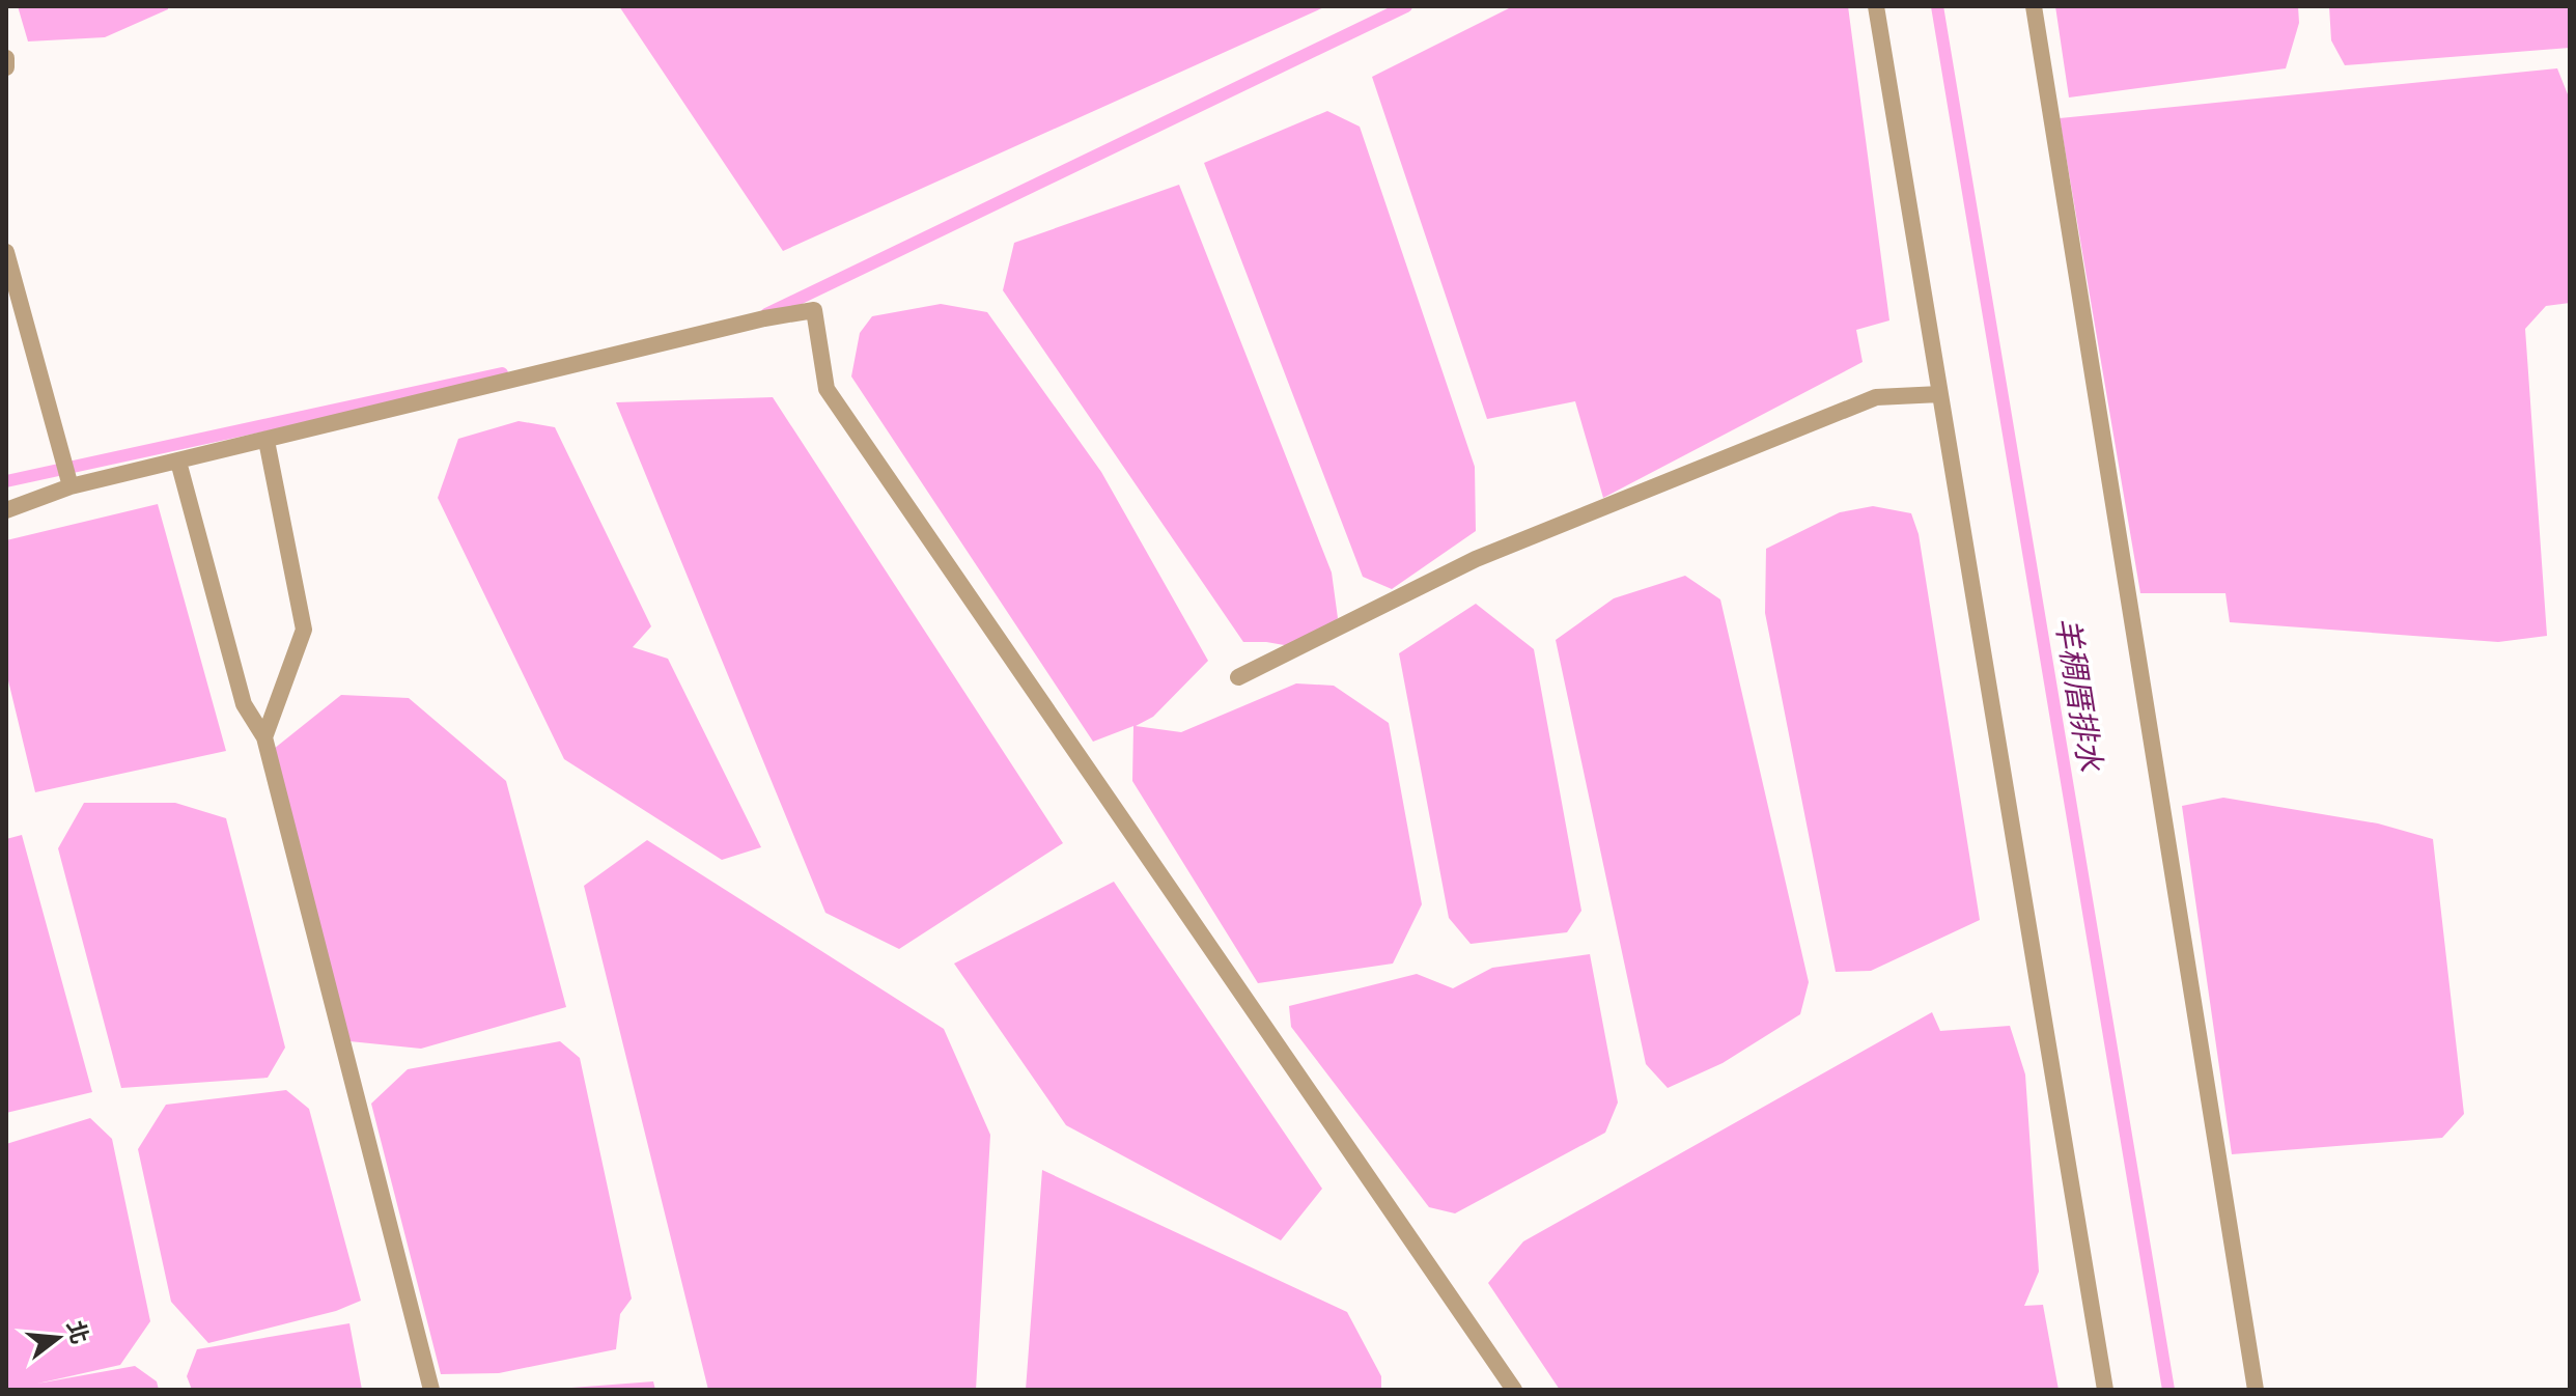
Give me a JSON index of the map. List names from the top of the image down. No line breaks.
{"water":["羊稠厝排水"],"north":"right"}
